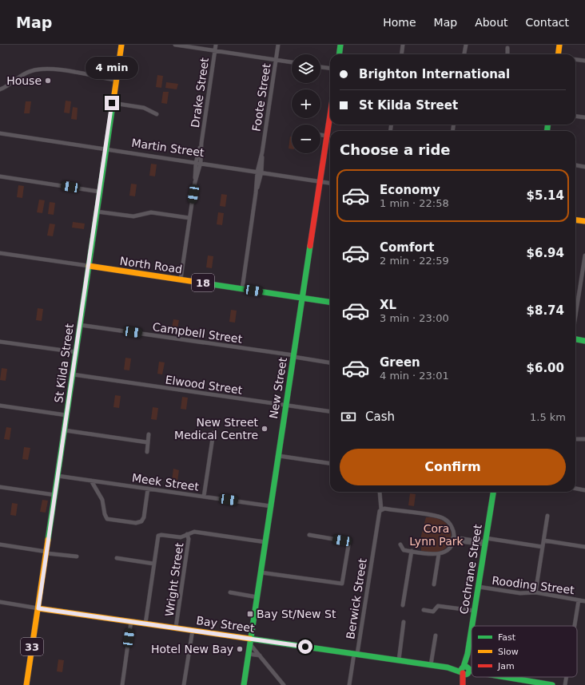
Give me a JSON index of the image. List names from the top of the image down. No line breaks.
{"streets":{"main road":["North Road","18","St Kilda Street","New Street","Cochrane Street","Bay Street","33"],"street":["Drake Street","Foote Street","Martin Street","Campbell Street","Elwood Street","Meek Street","Wright Street","Rooding Street","Berwick Street"]},"crossings":[["Drake Street","Martin Street"],["Drake Street","North Road"],["Foote Street","Martin Street"],["Foote Street","North Road"],["Martin Street","St Kilda Street"],["Martin Street","New Street"],["North Road","St Kilda Street"],["North Road","New Street"],["Campbell Street","St Kilda Street"],["Campbell Street","New Street"],["St Kilda Street","Elwood Street"],["St Kilda Street","Meek Street"],["St Kilda Street","Bay Street"],["Elwood Street","New Street"],["New Street","Meek Street"],["New Street","Bay Street"],["Cochrane Street","Rooding Street"],["Cochrane Street","Bay Street"],["Wright Street","Bay Street"],["Berwick Street","Bay Street"]],"parks":["Cora Lynn Park"],"places":{"other":["House","New Street Medical Centre","Hotel New Bay"],"transit":["Bay St/New St"]},"legend":["Fast","Slow","Jam"],"page":{"header":"Map","nav":["Home","Map","About","Contact"],"map_buttons":["+","−"],"banner":["Brighton International","St Kilda Street"],"bubble":"4 min","heading":"Choose a ride","list":[{"name":"Economy","note":"1 min · 22:58","value":"$5.14"},{"name":"Comfort","note":"2 min · 22:59","value":"$6.94"},{"name":"XL","note":"3 min · 23:00","value":"$8.74"},{"name":"Green","note":"4 min · 23:01","value":"$6.00"}],"pay":["Cash","1.5 km"],"buttons":"Confirm"}}
